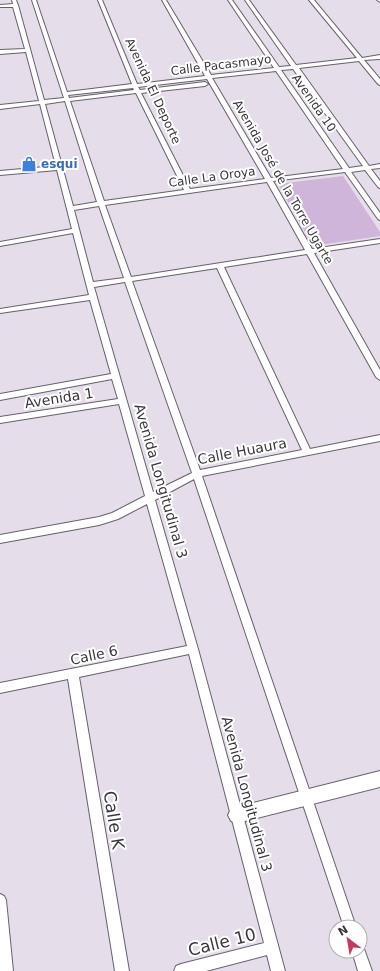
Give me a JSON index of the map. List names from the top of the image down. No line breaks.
{"streets":{"street":["Calle Pacasmayo","Avenida El Deporte","Avenida 10","Calle La Oroya","Avenida José de la Torre Ugarte","Avenida 1","Calle Huaura","Avenida Longitudinal 3","Calle 6","Calle K","Calle 10"]},"crossings":[["Calle Pacasmayo","Avenida El Deporte"],["Calle Pacasmayo","Avenida 10"],["Calle Pacasmayo","Avenida José de la Torre Ugarte"],["Avenida El Deporte","Calle La Oroya"],["Avenida 10","Calle La Oroya"],["Calle La Oroya","Avenida José de la Torre Ugarte"],["Calle La Oroya","Avenida Longitudinal 3"],["Avenida 1","Avenida Longitudinal 3"],["Calle Huaura","Avenida Longitudinal 3"],["Avenida Longitudinal 3","Calle 6"],["Avenida Longitudinal 3","Calle 10"],["Calle 6","Calle K"]],"places":{"shop":["esqui"]},"north":"top left"}
